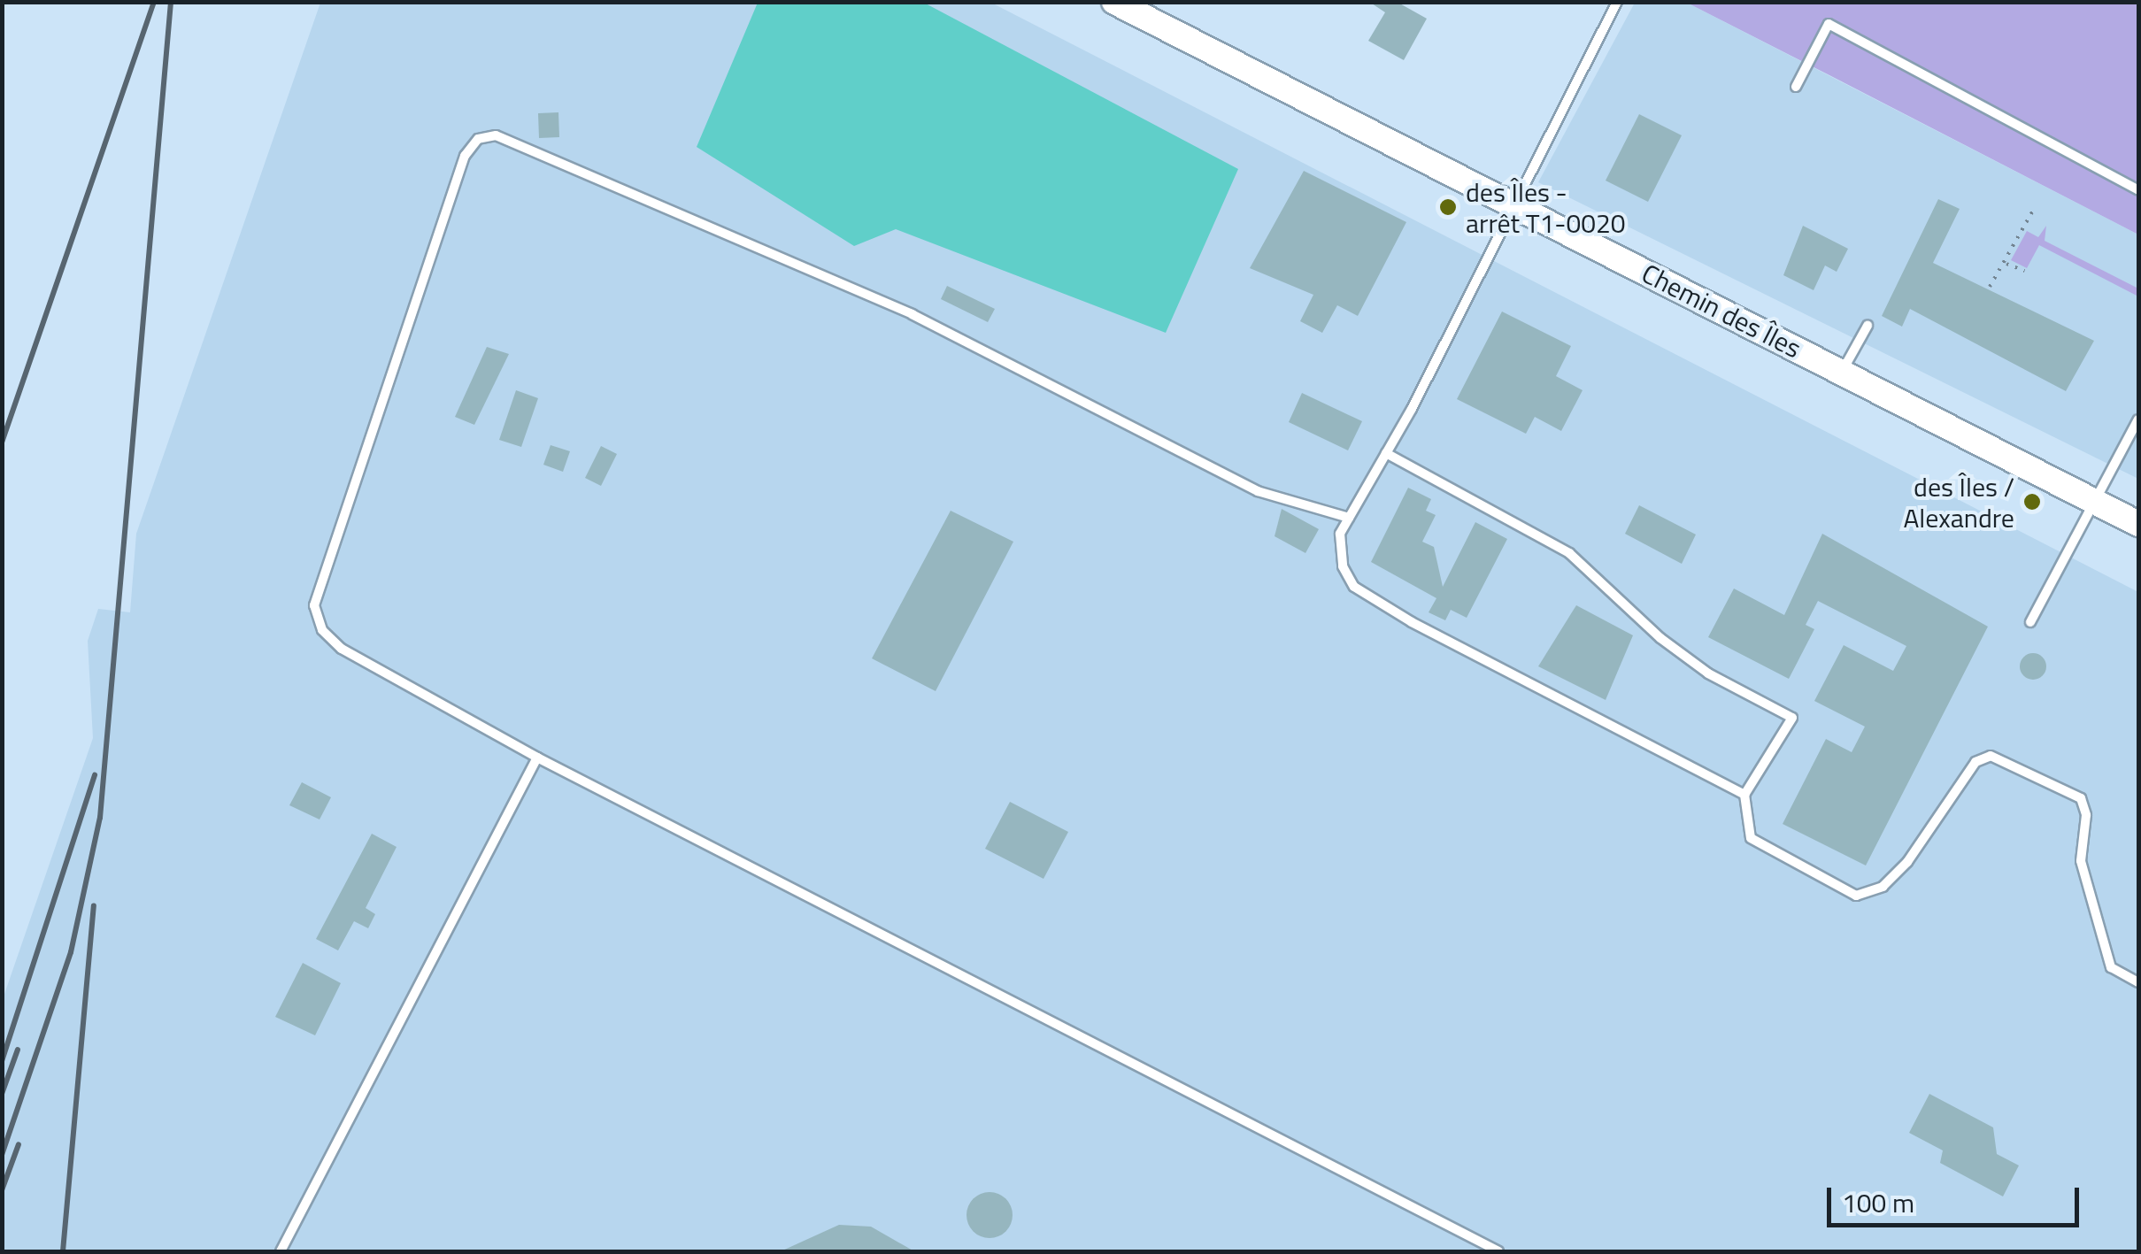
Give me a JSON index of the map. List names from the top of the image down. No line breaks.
{"streets":{"main road":["Chemin des Îles"]},"places":["des Îles - arrêt T1-0020","des Îles / Alexandre"],"scale_bar":"100 m"}
